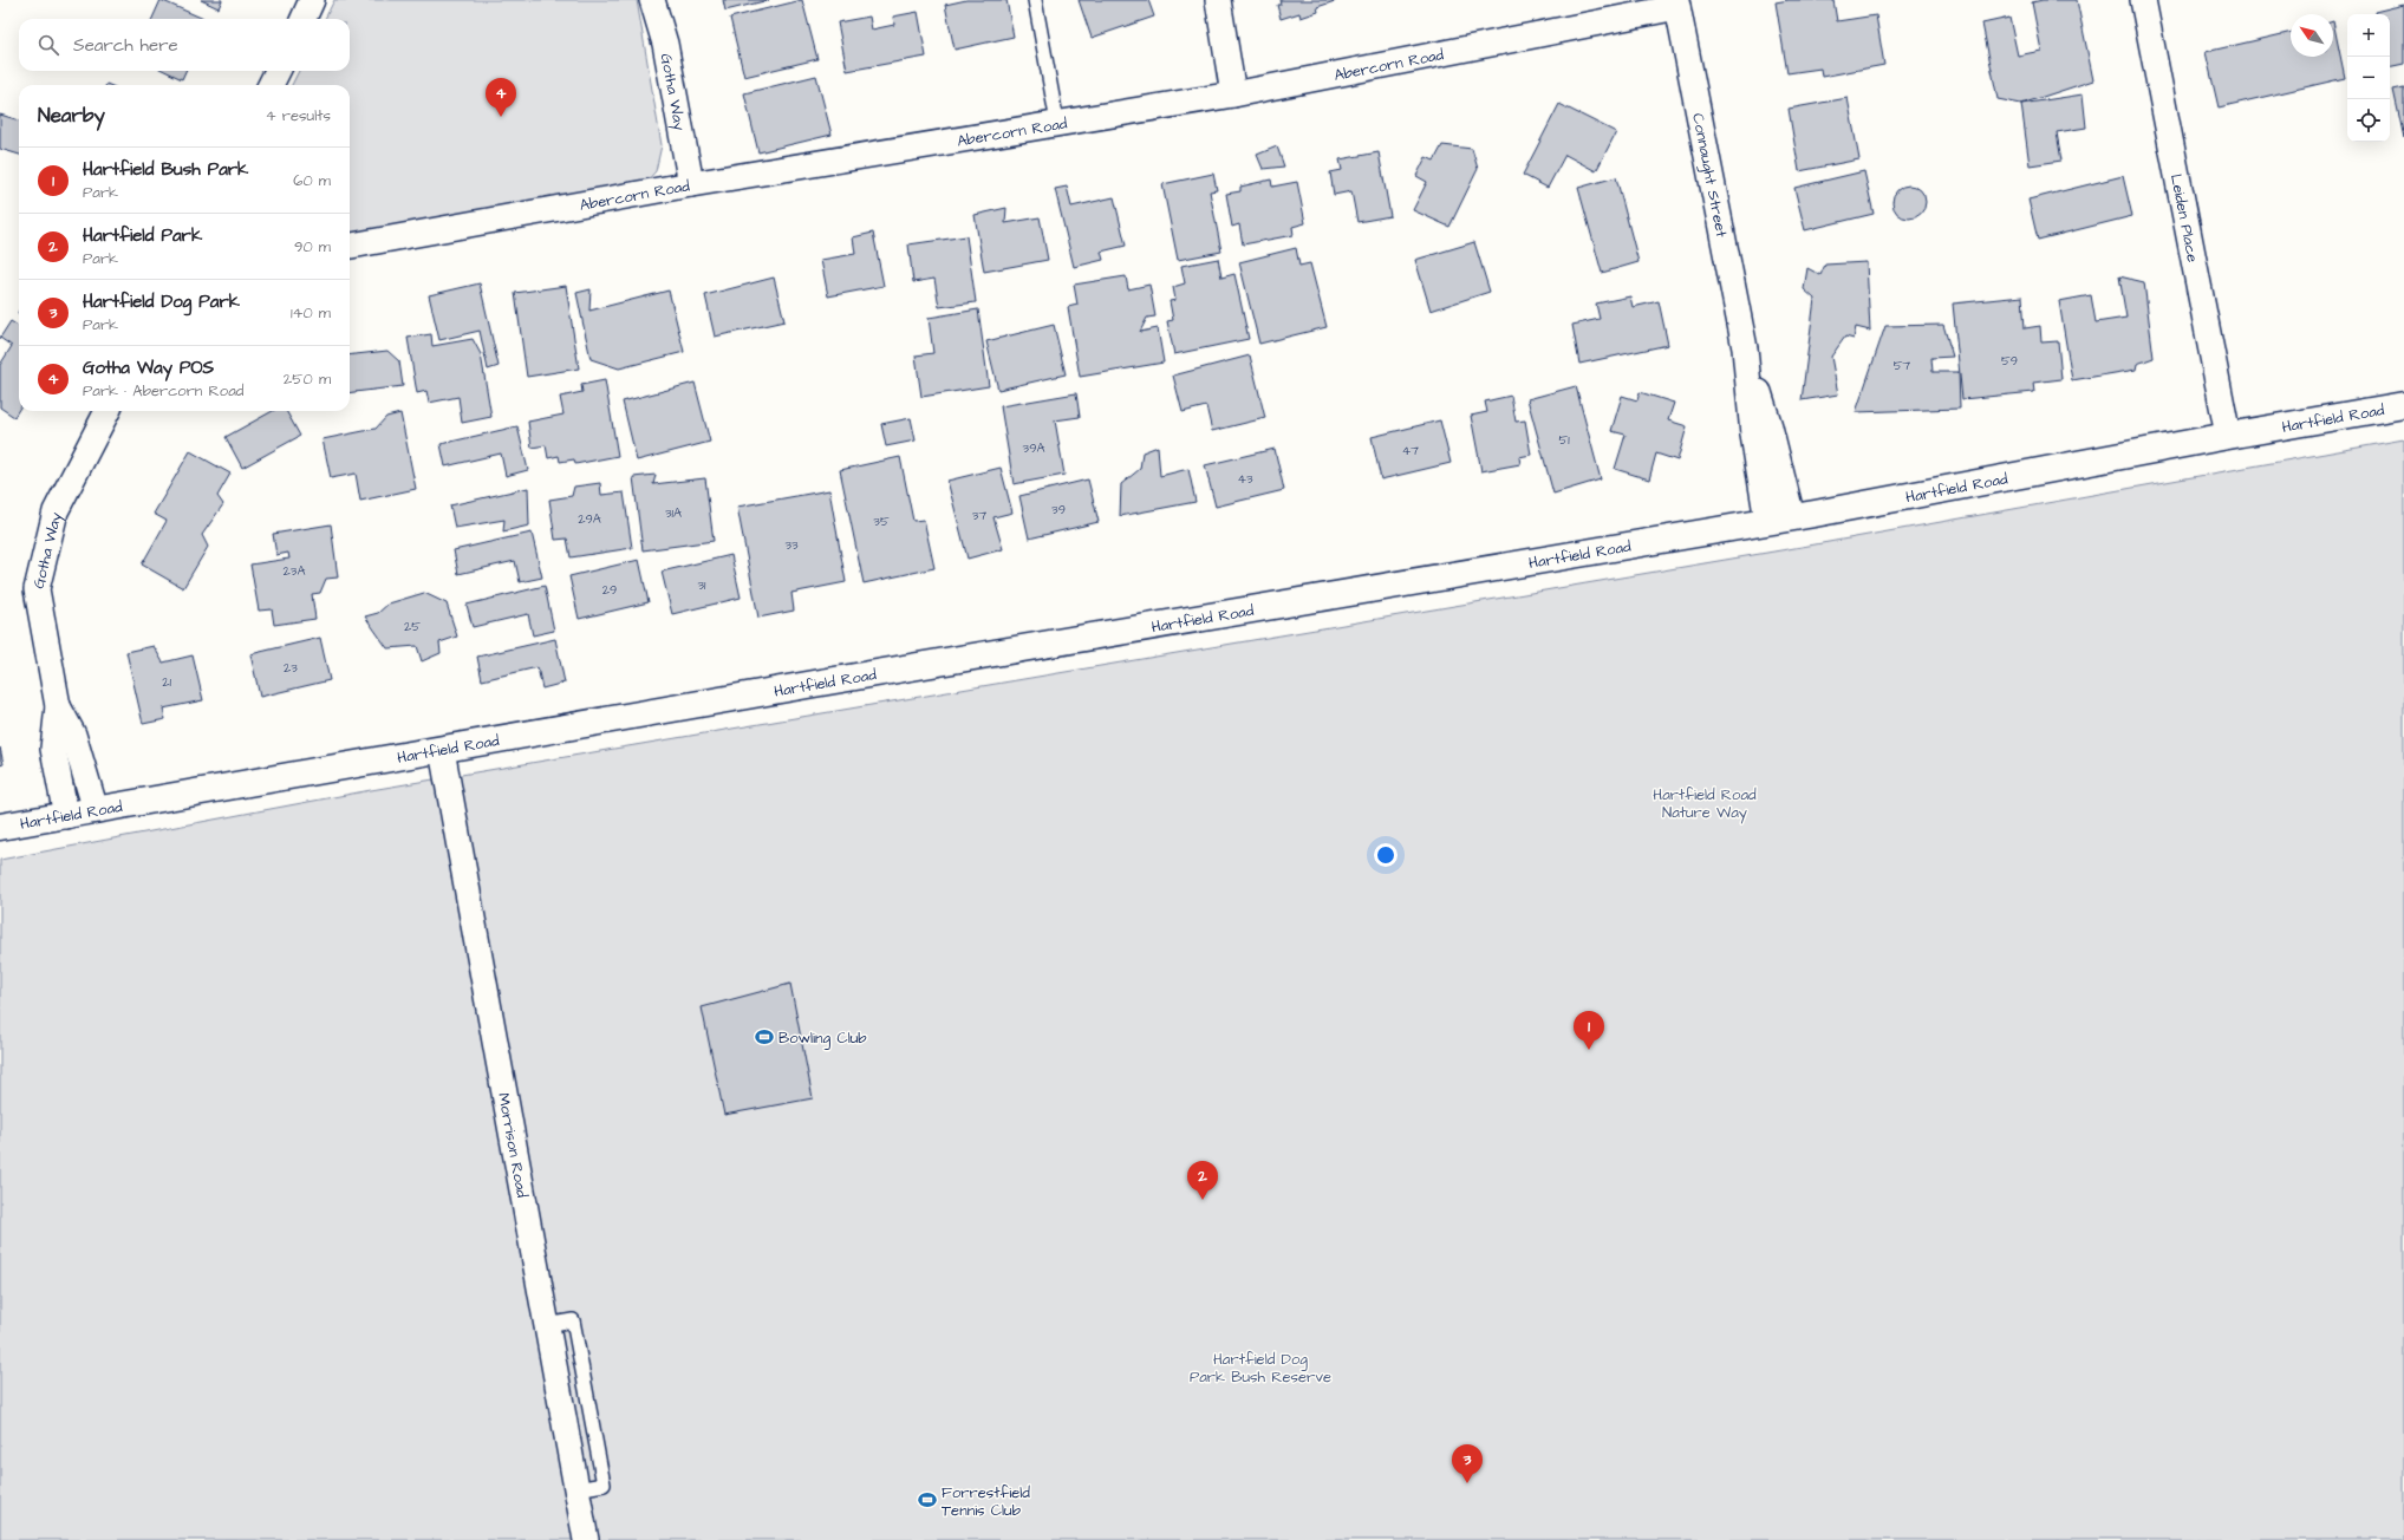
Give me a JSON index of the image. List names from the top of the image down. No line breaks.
{"streets":{"street":["Abercorn Road","Gotha Way","Connaught Street","Leiden Place","Hartfield Road","Morrison Road"]},"crossings":[["Abercorn Road","Gotha Way"],["Abercorn Road","Connaught Street"],["Gotha Way","Hartfield Road"],["Connaught Street","Hartfield Road"],["Leiden Place","Hartfield Road"],["Hartfield Road","Morrison Road"]],"parks":["Hartfield Road Nature Way","Hartfield Dog Park Bush Reserve"],"places":{"sports":["Bowling Club","Forrestfield Tennis Club"]},"house_numbers":["59","57","51","39A","47","43","39","31A","37","29A","35","33","23A","31","29","25","23","21"],"north":"top left","page":{"map_buttons":["+","−"],"search":"Search here","pins":["4","1","2","3"],"heading":["Nearby","4 results"],"list":[{"mark":"1","name":"Hartfield Bush Park","note":"Park","value":"60 m"},{"mark":"2","name":"Hartfield Park","note":"Park","value":"90 m"},{"mark":"3","name":"Hartfield Dog Park","note":"Park","value":"140 m"},{"mark":"4","name":"Gotha Way POS","note":"Park · Abercorn Road","value":"250 m"}]}}
